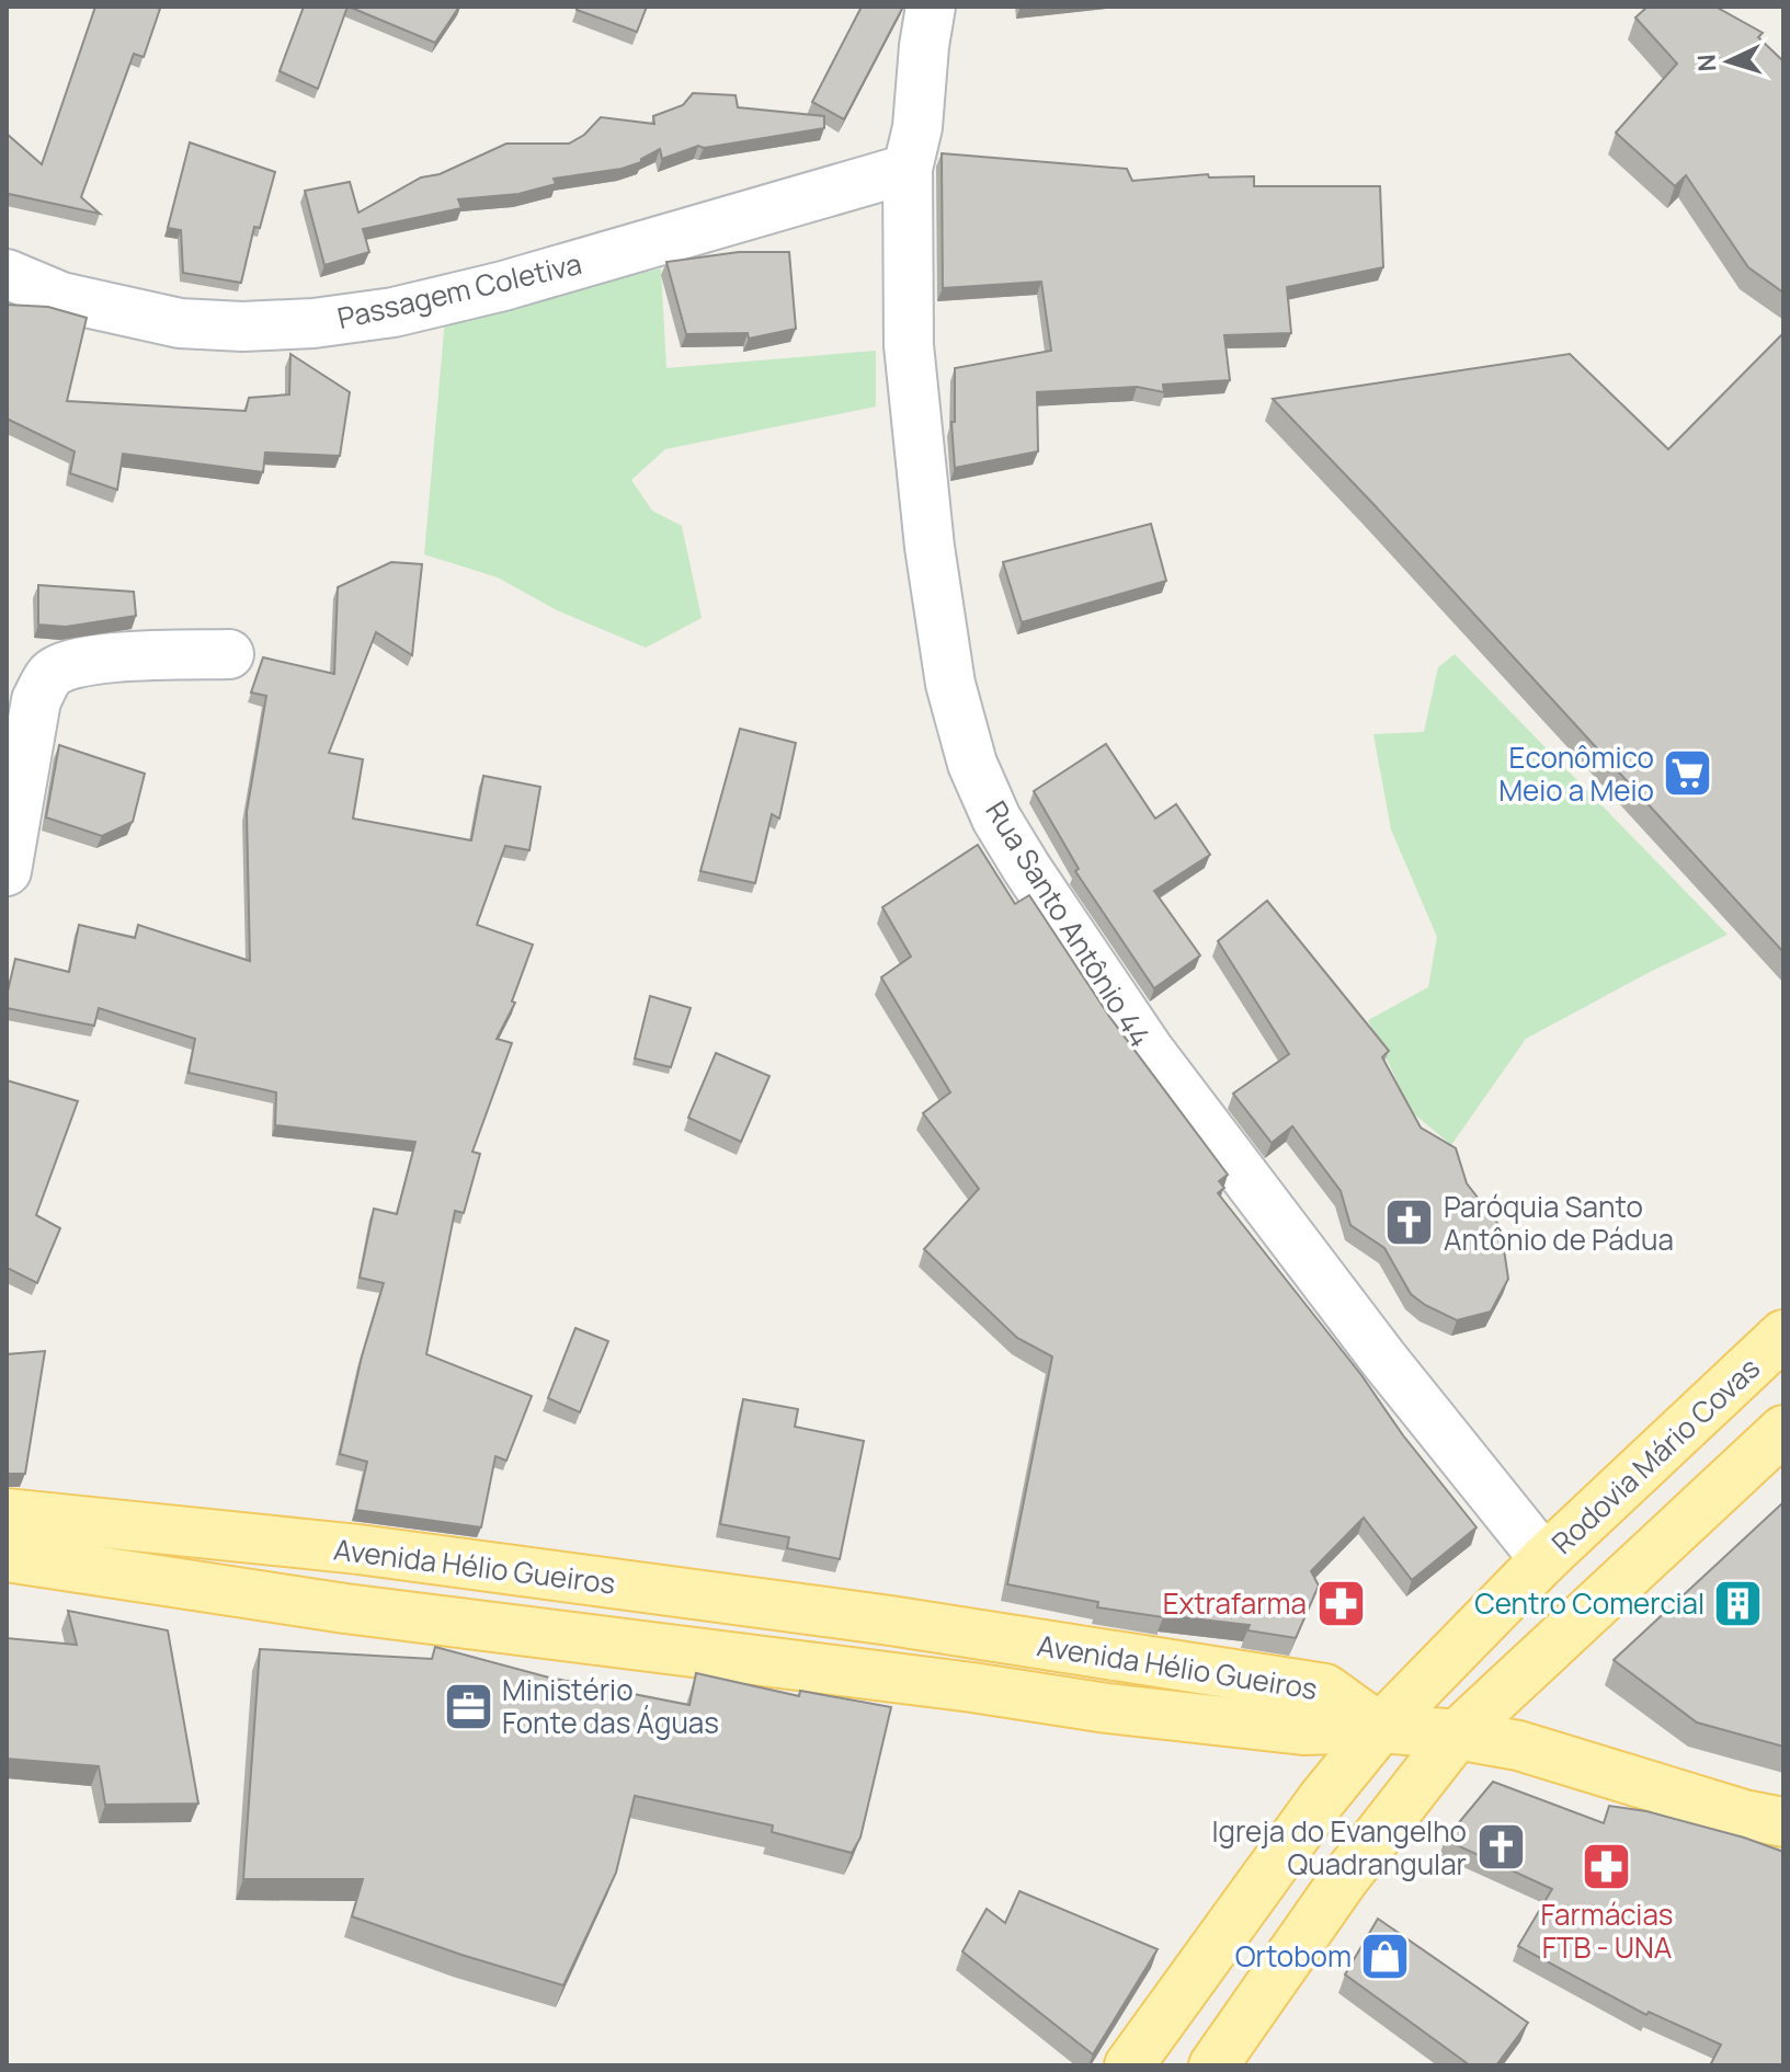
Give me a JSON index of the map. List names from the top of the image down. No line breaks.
{"streets":{"main road":["Rodovia Mário Covas","Avenida Hélio Gueiros"],"street":["Passagem Coletiva","Rua Santo Antônio 44"]},"crossings":[["Passagem Coletiva","Rua Santo Antônio 44"],["Rua Santo Antônio 44","Rodovia Mário Covas"],["Rodovia Mário Covas","Avenida Hélio Gueiros"]],"places":{"supermarket":["Econômico Meio a Meio"],"church":["Paróquia Santo Antônio de Pádua","Igreja do Evangelho Quadrangular"],"pharmacy":["Extrafarma","Farmácias FTB - UNA"],"building":["Centro Comercial"],"office":["Ministério Fonte das Águas"],"shop":["Ortobom"]},"north":"left"}
